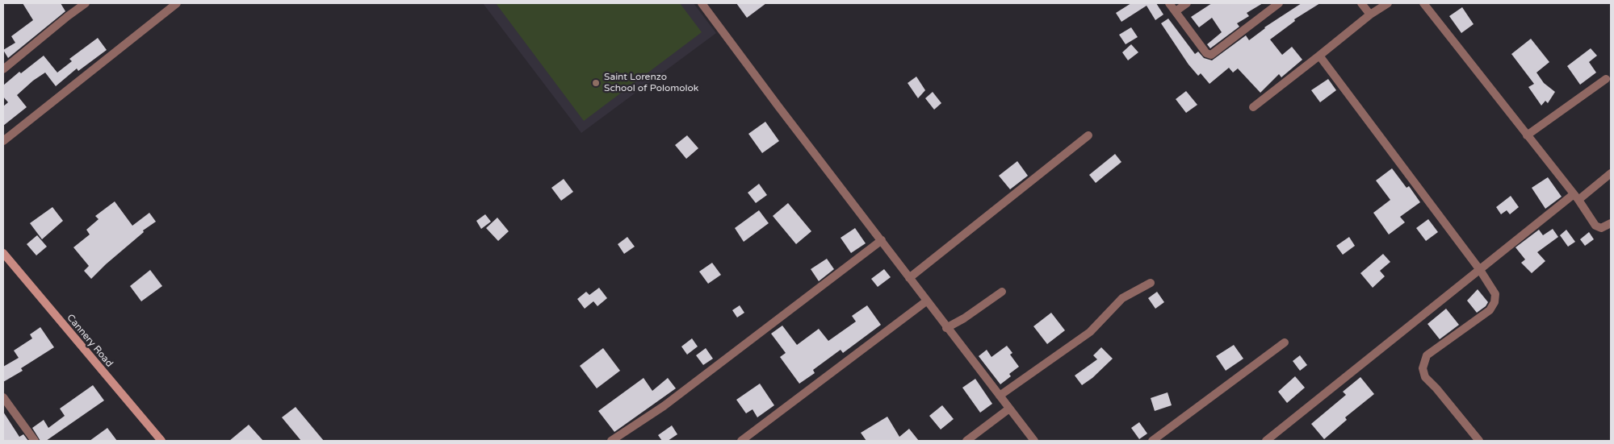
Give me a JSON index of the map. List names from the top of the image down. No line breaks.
{"streets":{"main road":["Cannery Road"]},"places":["Saint Lorenzo School of Polomolok"]}
